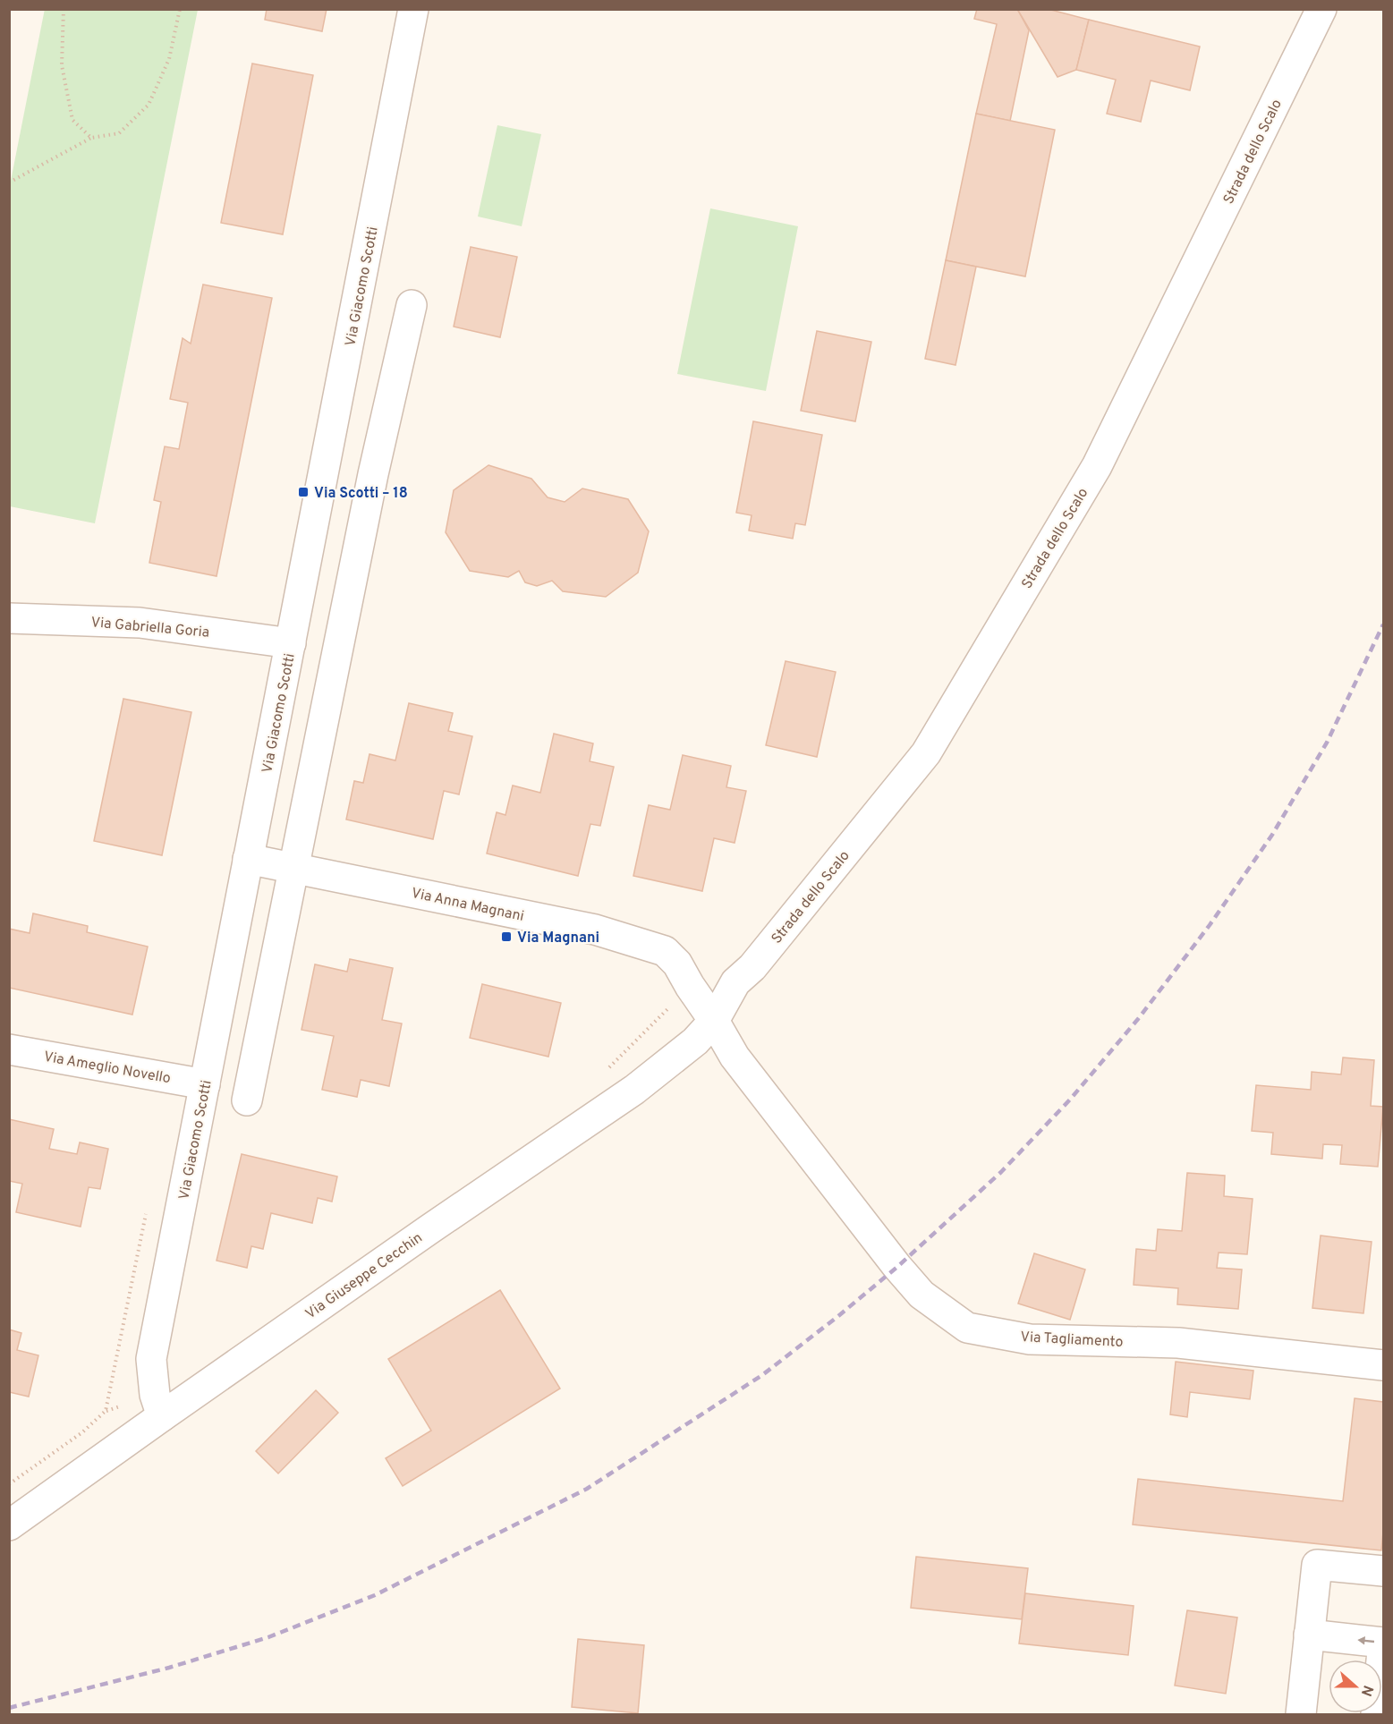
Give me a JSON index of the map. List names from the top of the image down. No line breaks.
{"streets":{"street":["Strada dello Scalo","Via Giacomo Scotti","Via Gabriella Goria","Via Anna Magnani","Via Ameglio Novello","Via Giuseppe Cecchin","Via Tagliamento"]},"crossings":[["Strada dello Scalo","Via Anna Magnani"],["Strada dello Scalo","Via Giuseppe Cecchin"],["Strada dello Scalo","Via Tagliamento"],["Via Giacomo Scotti","Via Gabriella Goria"],["Via Giacomo Scotti","Via Anna Magnani"],["Via Giacomo Scotti","Via Ameglio Novello"],["Via Giacomo Scotti","Via Giuseppe Cecchin"],["Via Anna Magnani","Via Giuseppe Cecchin"],["Via Anna Magnani","Via Tagliamento"],["Via Giuseppe Cecchin","Via Tagliamento"]],"places":{"transit":["Via Scotti – 18","Via Magnani"]},"north":"right"}
